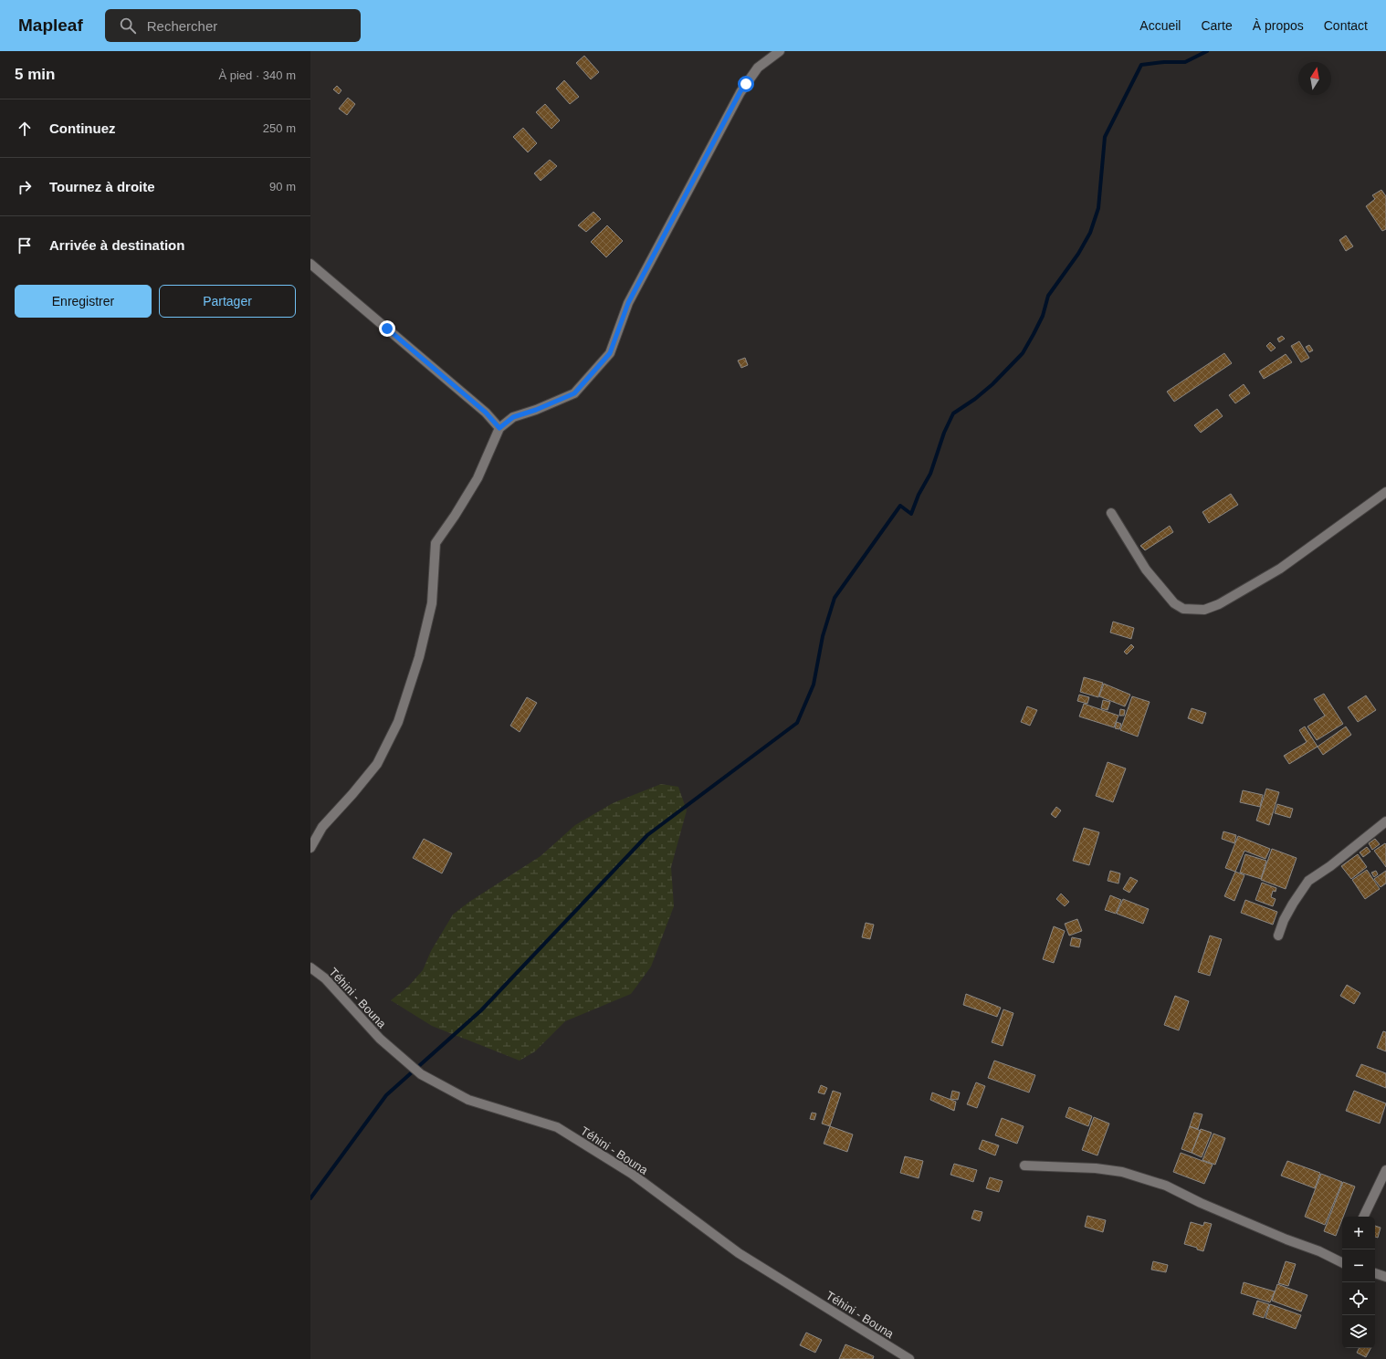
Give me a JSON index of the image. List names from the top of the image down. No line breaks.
{"streets":{"street":["Téhini - Bouna"]},"north":"top","page":{"header":"Mapleaf","search":"Rechercher","nav":["Accueil","Carte","À propos","Contact"],"heading":["5 min","À pied · 340 m"],"list":[["Continuez","250 m"],["Tournez à droite","90 m"],"Arrivée à destination"],"buttons":["Enregistrer","Partager"],"map_buttons":["+","−"]}}
